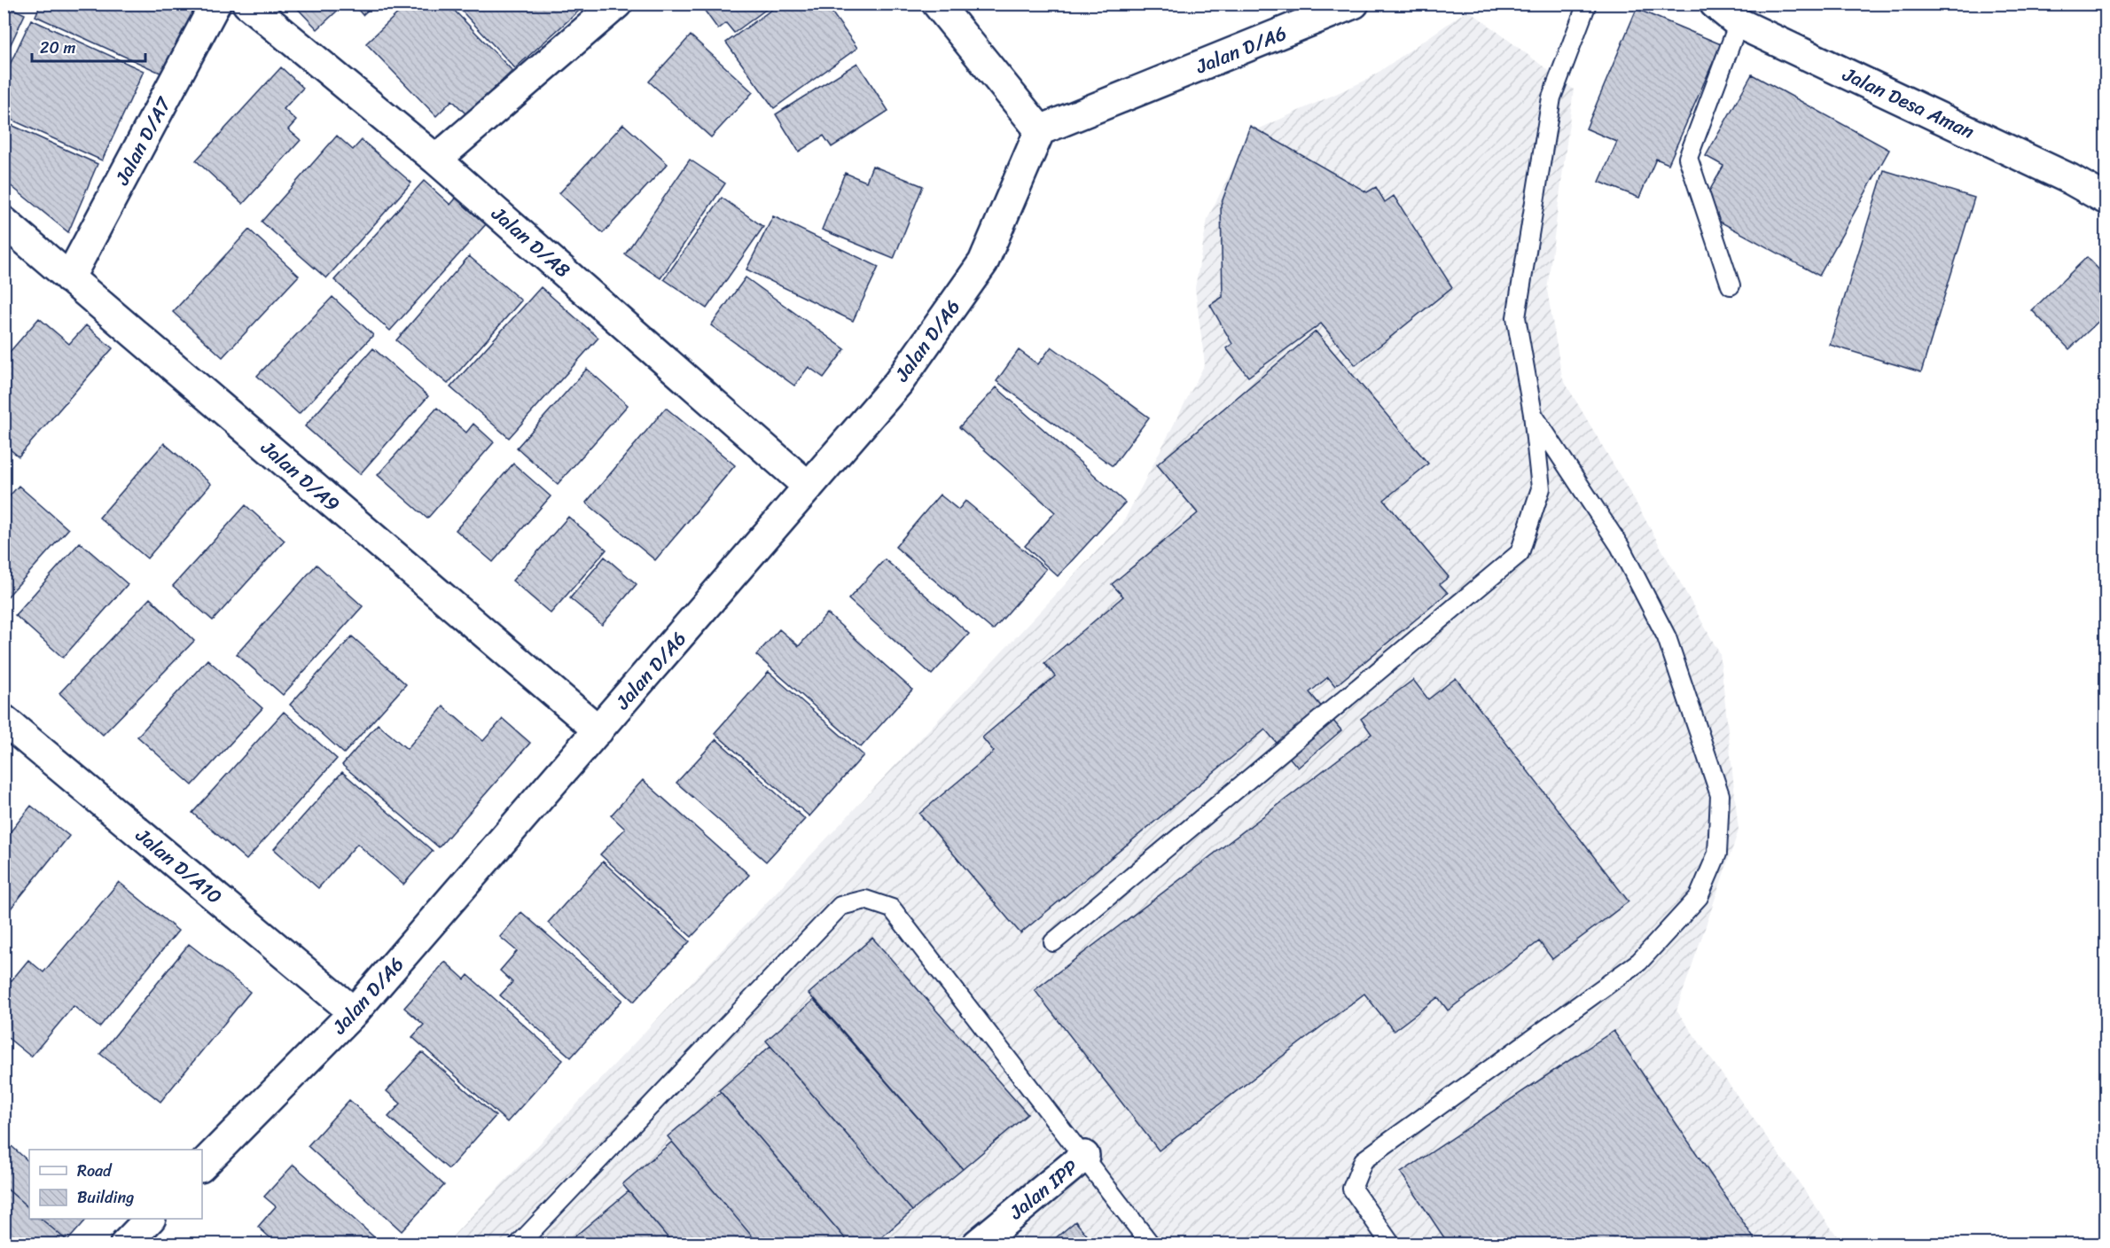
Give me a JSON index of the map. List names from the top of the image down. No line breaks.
{"streets":{"street":["Jalan D/A6","Jalan Desa Aman","Jalan D/A7","Jalan D/A8","Jalan D/A9","Jalan D/A10","Jalan IPP"]},"crossings":[["Jalan D/A6","Jalan D/A8"],["Jalan D/A6","Jalan D/A9"],["Jalan D/A6","Jalan D/A10"],["Jalan D/A7","Jalan D/A9"]],"legend":["Road","Building"],"scale_bar":"20 m"}
